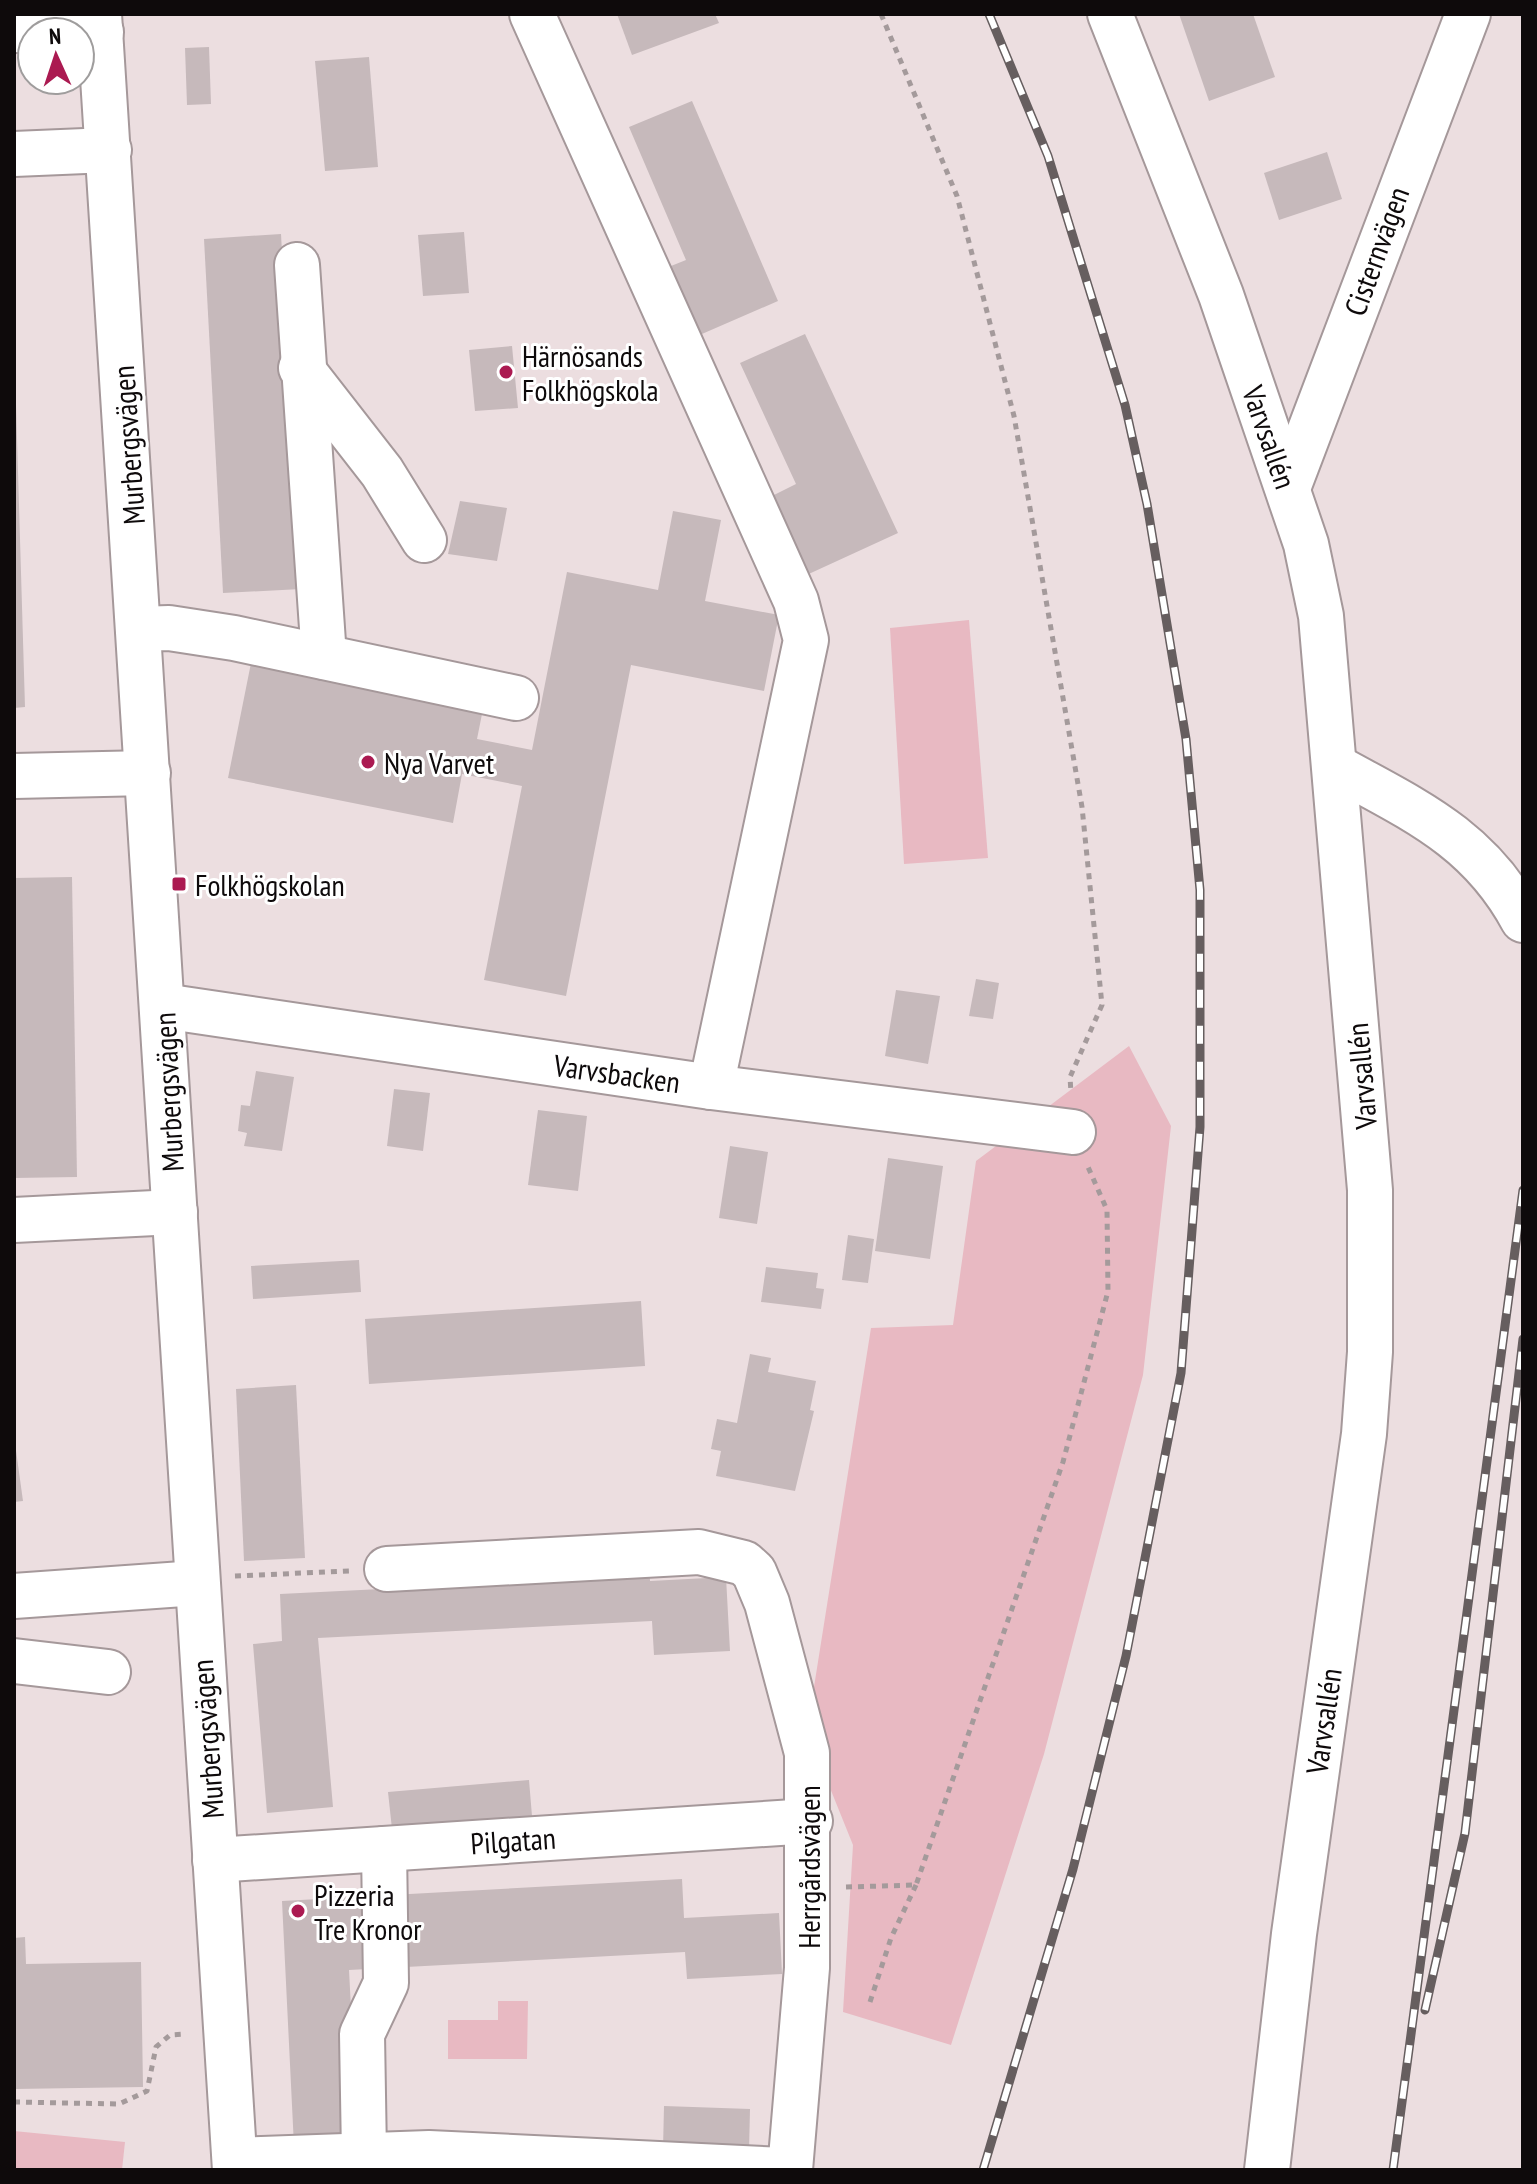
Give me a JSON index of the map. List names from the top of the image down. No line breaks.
{"streets":{"street":["Cisternvägen","Varvsallén","Murbergsvägen","Varvsbacken","Pilgatan","Herrgårdsvägen"]},"crossings":[["Cisternvägen","Varvsallén"],["Murbergsvägen","Varvsbacken"],["Murbergsvägen","Pilgatan"],["Pilgatan","Herrgårdsvägen"]],"places":{"other":["Härnösands Folkhögskola","Nya Varvet","Pizzeria Tre Kronor"],"transit":["Folkhögskolan"]},"north":"top"}
